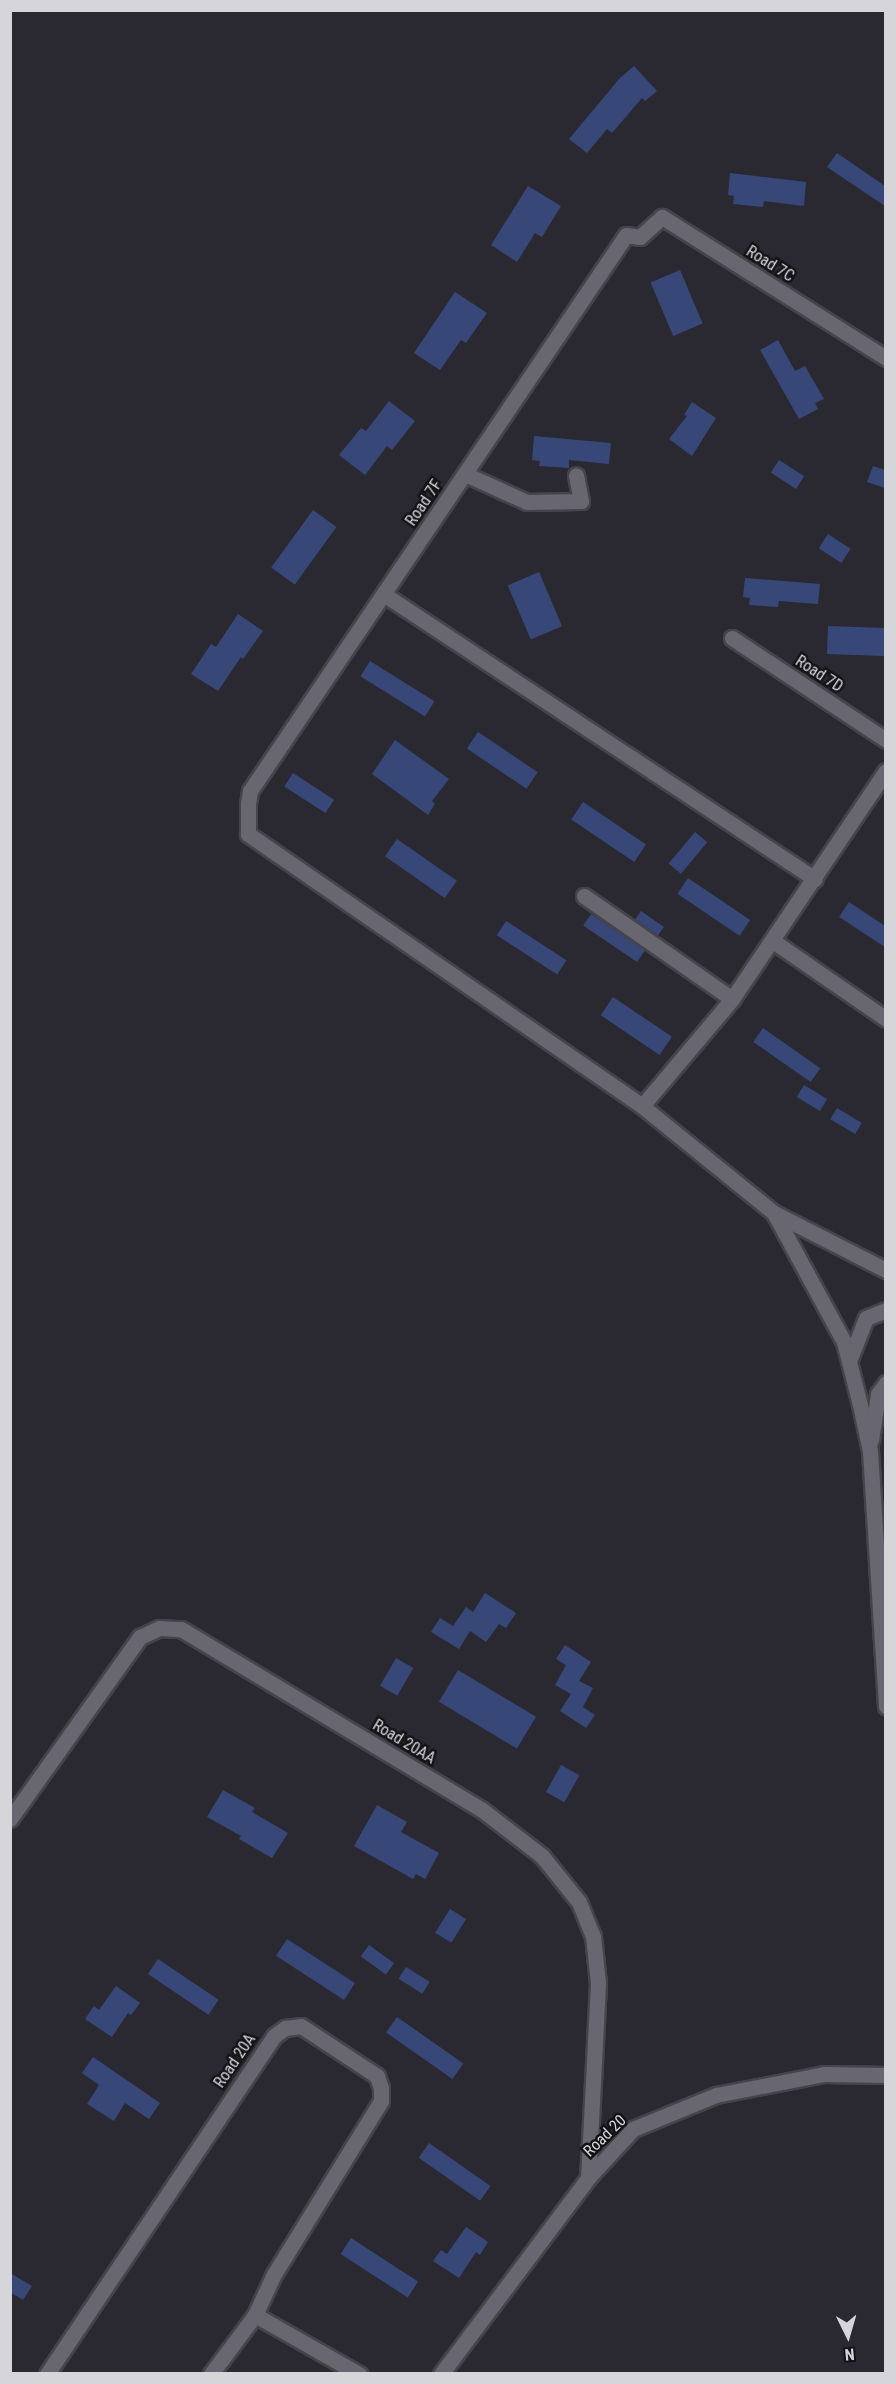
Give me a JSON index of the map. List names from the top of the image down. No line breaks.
{"streets":{"street":["Road 7C","Road 7F","Road 7D","Road 20AA","Road 20A","Road 20"]},"crossings":[["Road 7C","Road 7F"],["Road 20AA","Road 20"]],"north":"bottom"}
